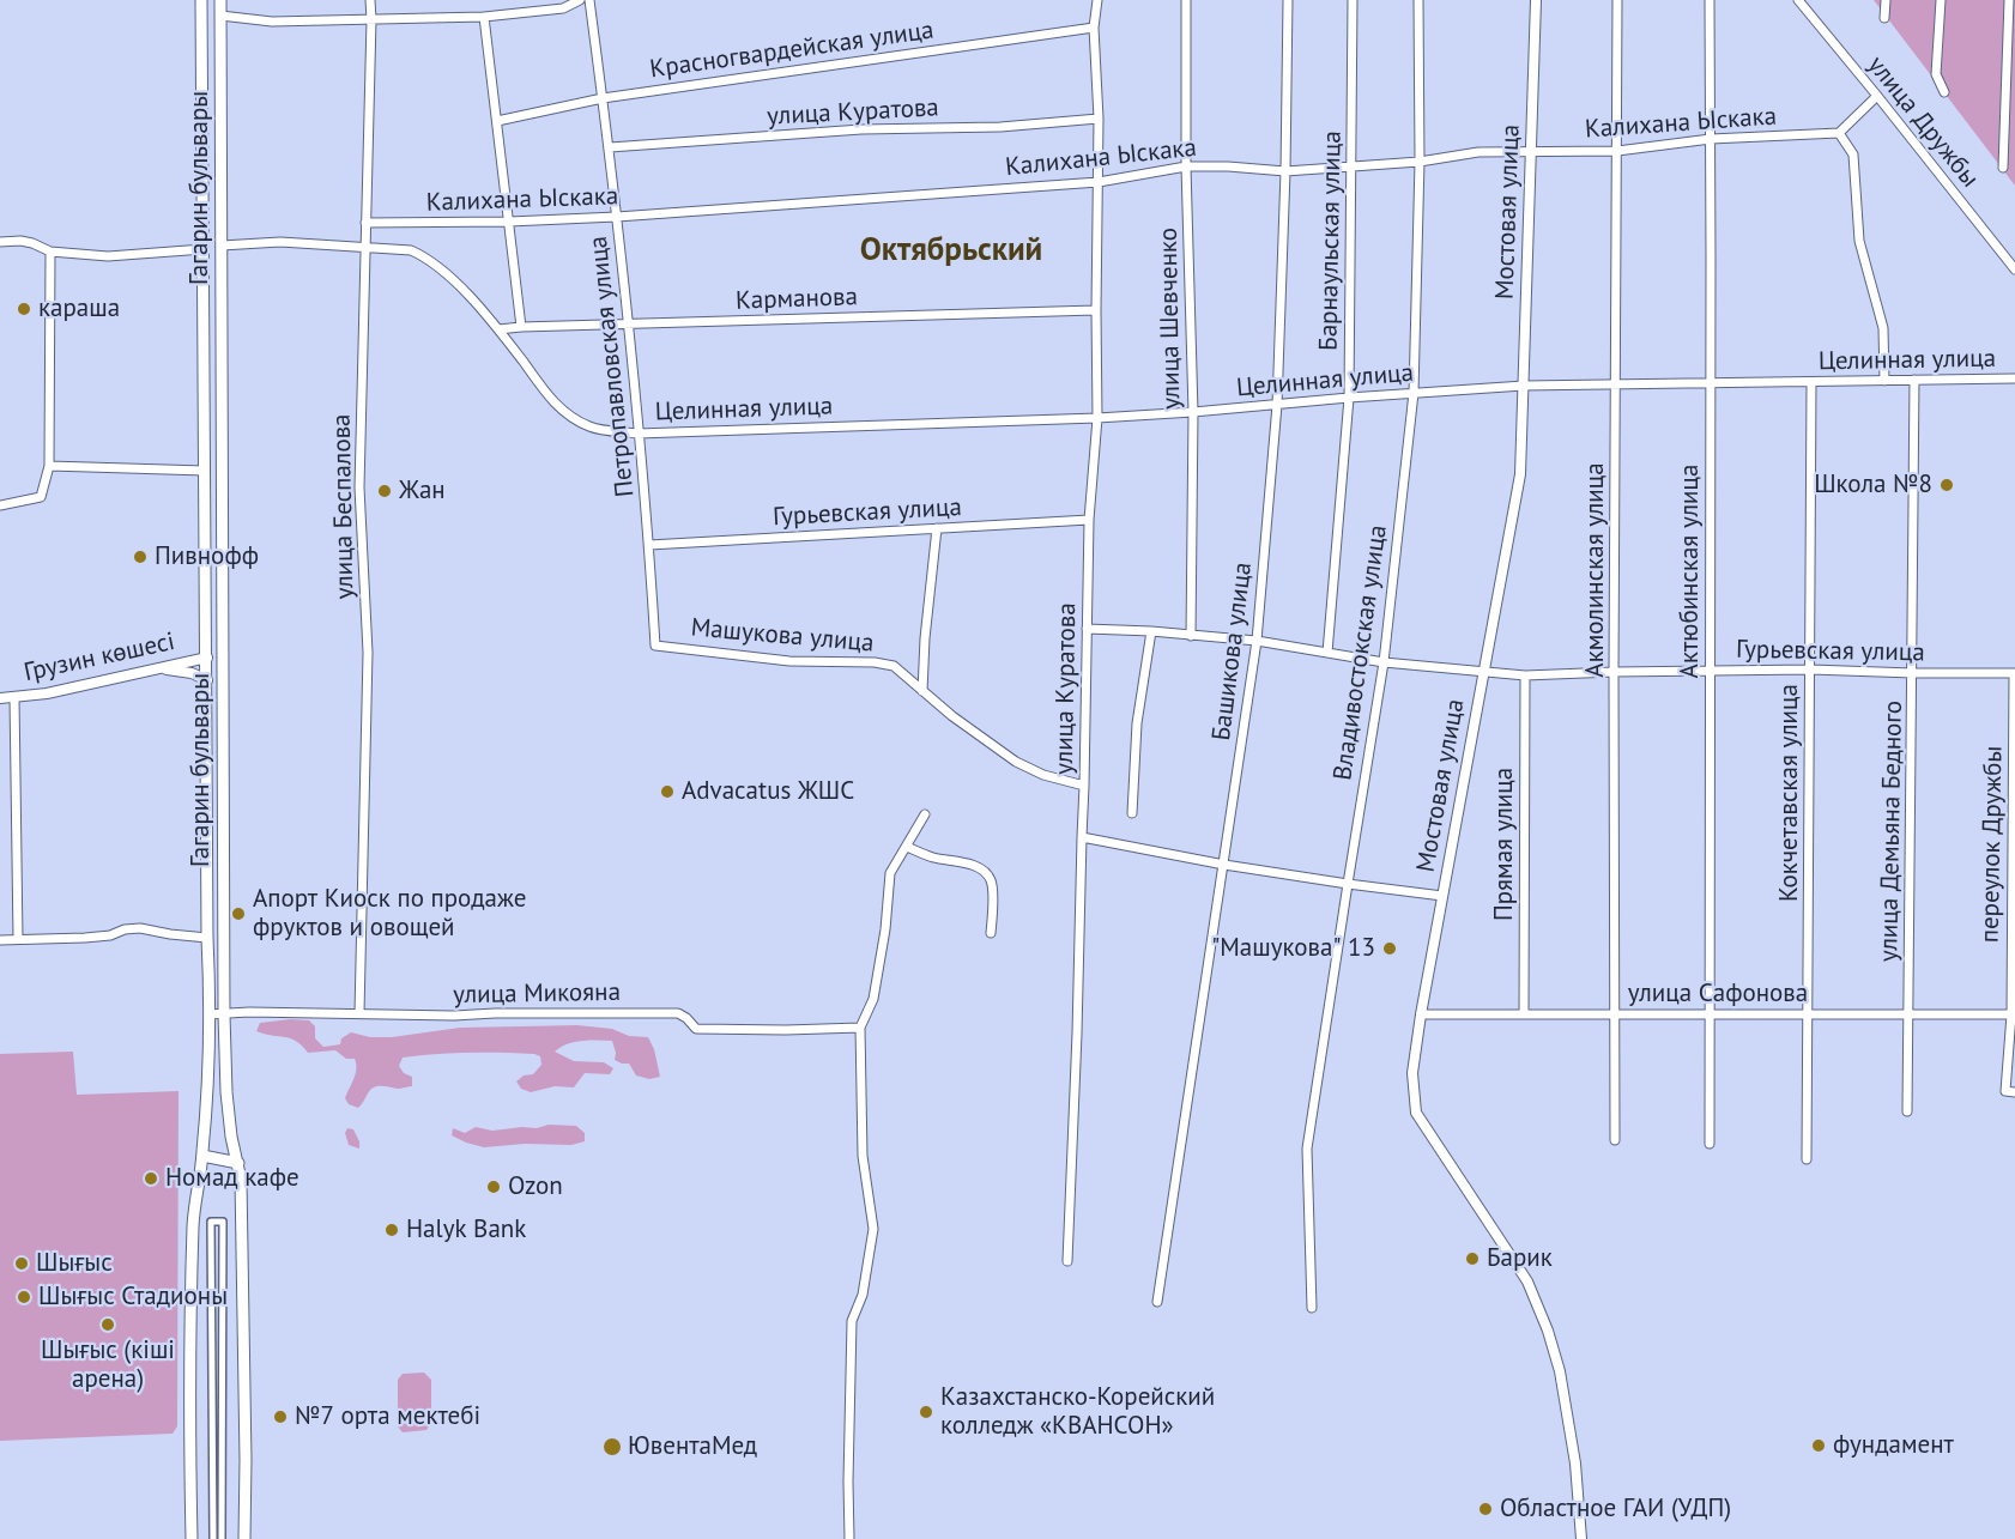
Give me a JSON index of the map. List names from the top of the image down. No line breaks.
{"streets":{"main road":["Гагарин бульвары"],"street":["Красногвардейская улица","улица Куратова","улица Дружбы","Калихана Ыскака","Мостовая улица","Барнаульская улица","Карманова","улица Шевченко","Целинная улица","Петропавловская улица","улица Беспалова","Гурьевская улица","Акмолинская улица","Актюбинская улица","Машукова улица","Башикова улица","Владивостокская улица","Грузин көшесі","Кокчетавская улица","улица Демьяна Бедного","Прямая улица","переулок Дружбы","улица Микояна","улица Сафонова"]},"crossings":[["Красногвардейская улица","улица Куратова"],["Красногвардейская улица","Петропавловская улица"],["улица Куратова","Калихана Ыскака"],["улица Куратова","Карманова"],["улица Куратова","Целинная улица"],["улица Куратова","Петропавловская улица"],["улица Куратова","Гурьевская улица"],["улица Куратова","Машукова улица"],["Калихана Ыскака","Мостовая улица"],["Калихана Ыскака","Барнаульская улица"],["Калихана Ыскака","улица Шевченко"],["Калихана Ыскака","Петропавловская улица"],["Калихана Ыскака","улица Беспалова"],["Калихана Ыскака","Акмолинская улица"],["Калихана Ыскака","Актюбинская улица"],["Калихана Ыскака","Башикова улица"],["Калихана Ыскака","Владивостокская улица"],["Гагарин бульвары","Целинная улица"],["Гагарин бульвары","Грузин көшесі"],["Гагарин бульвары","улица Микояна"],["Мостовая улица","Целинная улица"],["Мостовая улица","Гурьевская улица"],["Мостовая улица","улица Сафонова"],["Барнаульская улица","Целинная улица"],["Барнаульская улица","Гурьевская улица"],["Карманова","Целинная улица"],["Карманова","Петропавловская улица"],["улица Шевченко","Целинная улица"],["улица Шевченко","Гурьевская улица"],["Целинная улица","Петропавловская улица"],["Целинная улица","улица Беспалова"],["Целинная улица","Акмолинская улица"],["Целинная улица","Актюбинская улица"],["Целинная улица","Башикова улица"],["Целинная улица","Владивостокская улица"],["Целинная улица","Кокчетавская улица"],["Целинная улица","улица Демьяна Бедного"],["Петропавловская улица","Гурьевская улица"],["Петропавловская улица","Машукова улица"],["улица Беспалова","улица Микояна"],["Гурьевская улица","Акмолинская улица"],["Гурьевская улица","Актюбинская улица"],["Гурьевская улица","Башикова улица"],["Гурьевская улица","Владивостокская улица"],["Гурьевская улица","Кокчетавская улица"],["Гурьевская улица","улица Демьяна Бедного"],["Гурьевская улица","Прямая улица"],["Гурьевская улица","переулок Дружбы"],["Акмолинская улица","улица Сафонова"],["Актюбинская улица","улица Сафонова"],["Кокчетавская улица","улица Сафонова"],["улица Демьяна Бедного","улица Сафонова"],["Прямая улица","улица Сафонова"],["переулок Дружбы","улица Сафонова"]],"districts":["Октябрьский"],"places":["караша","Школа №8","Жан","Пивнофф","Advacatus ЖШС","Апорт Киоск по продаже фруктов и овощей","\"Машукова\" 13","Номад кафе","Ozon","Halyk Bank","Барик","Шығыс","Шығыс Стадионы","Шығыс (кіші арена)","Казахстанско-Корейский колледж «КВАНСОН»","№7 орта мектебі","фундамент","ЮвентаМед","Областное ГАИ (УДП)"]}
